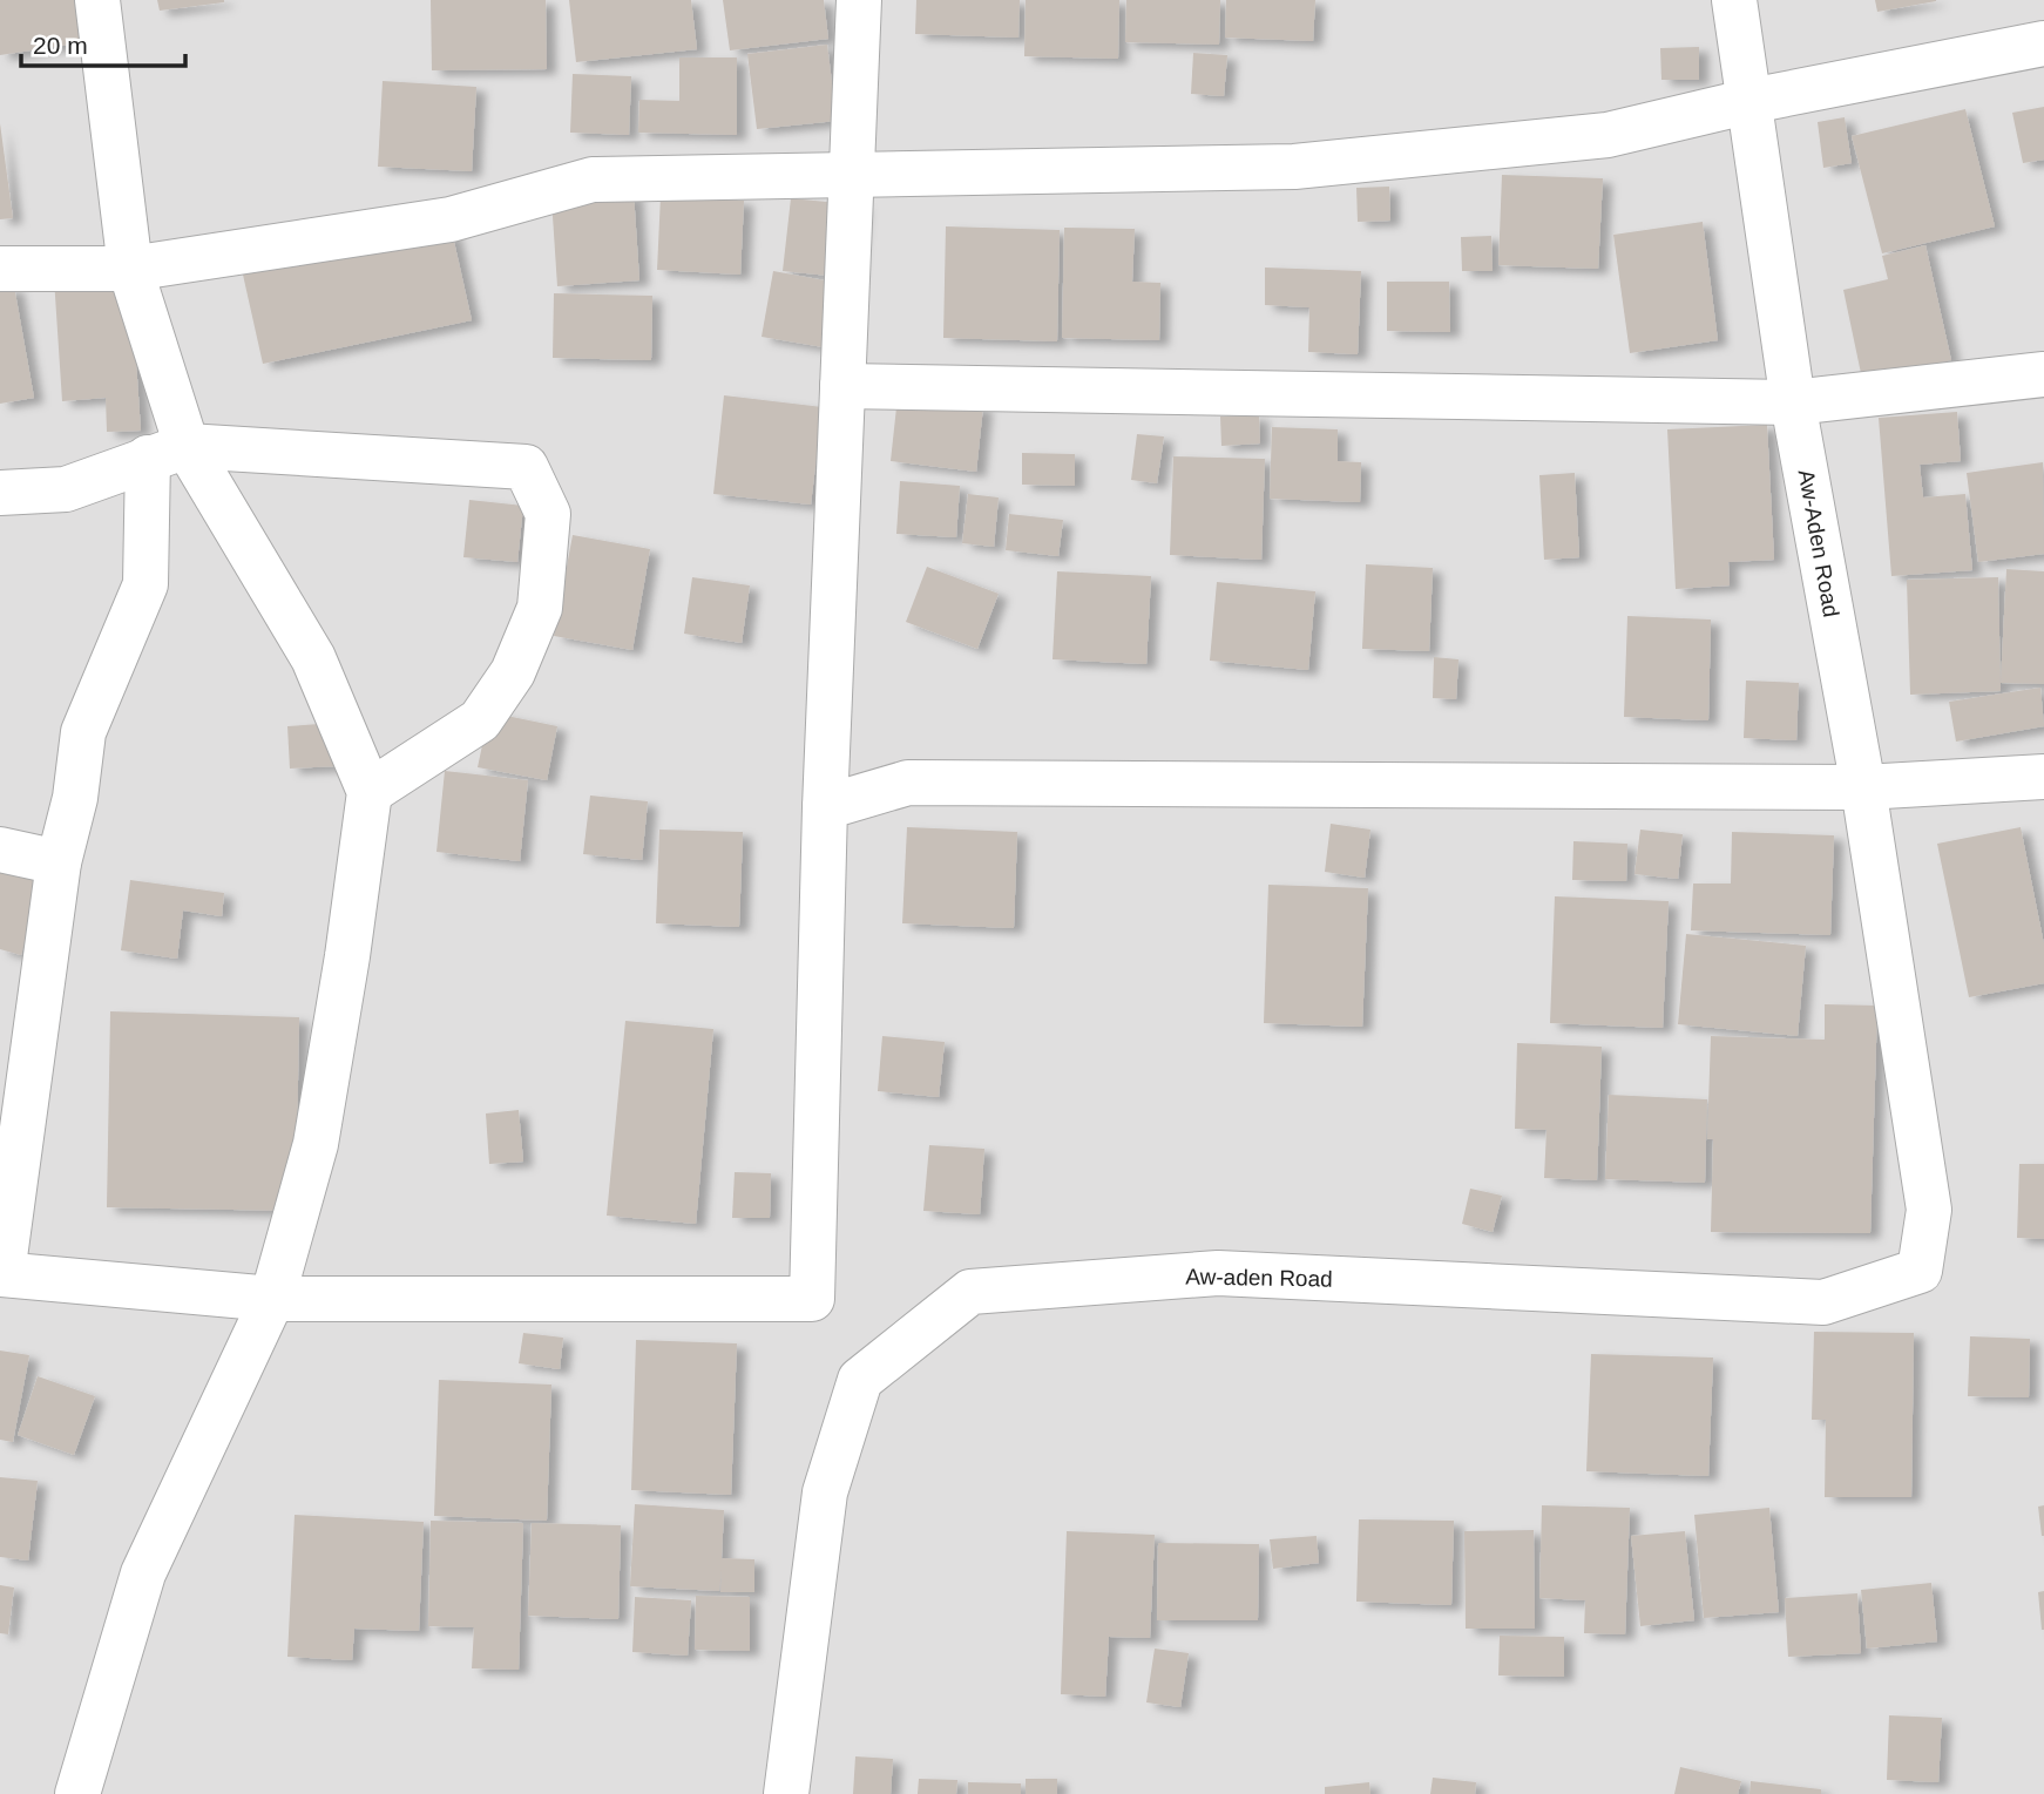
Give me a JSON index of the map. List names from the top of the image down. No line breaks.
{"streets":{"street":["Aw-Aden Road","Aw-aden Road"]},"crossings":[["Aw-Aden Road","Aw-aden Road"]],"scale_bar":"20 m"}
